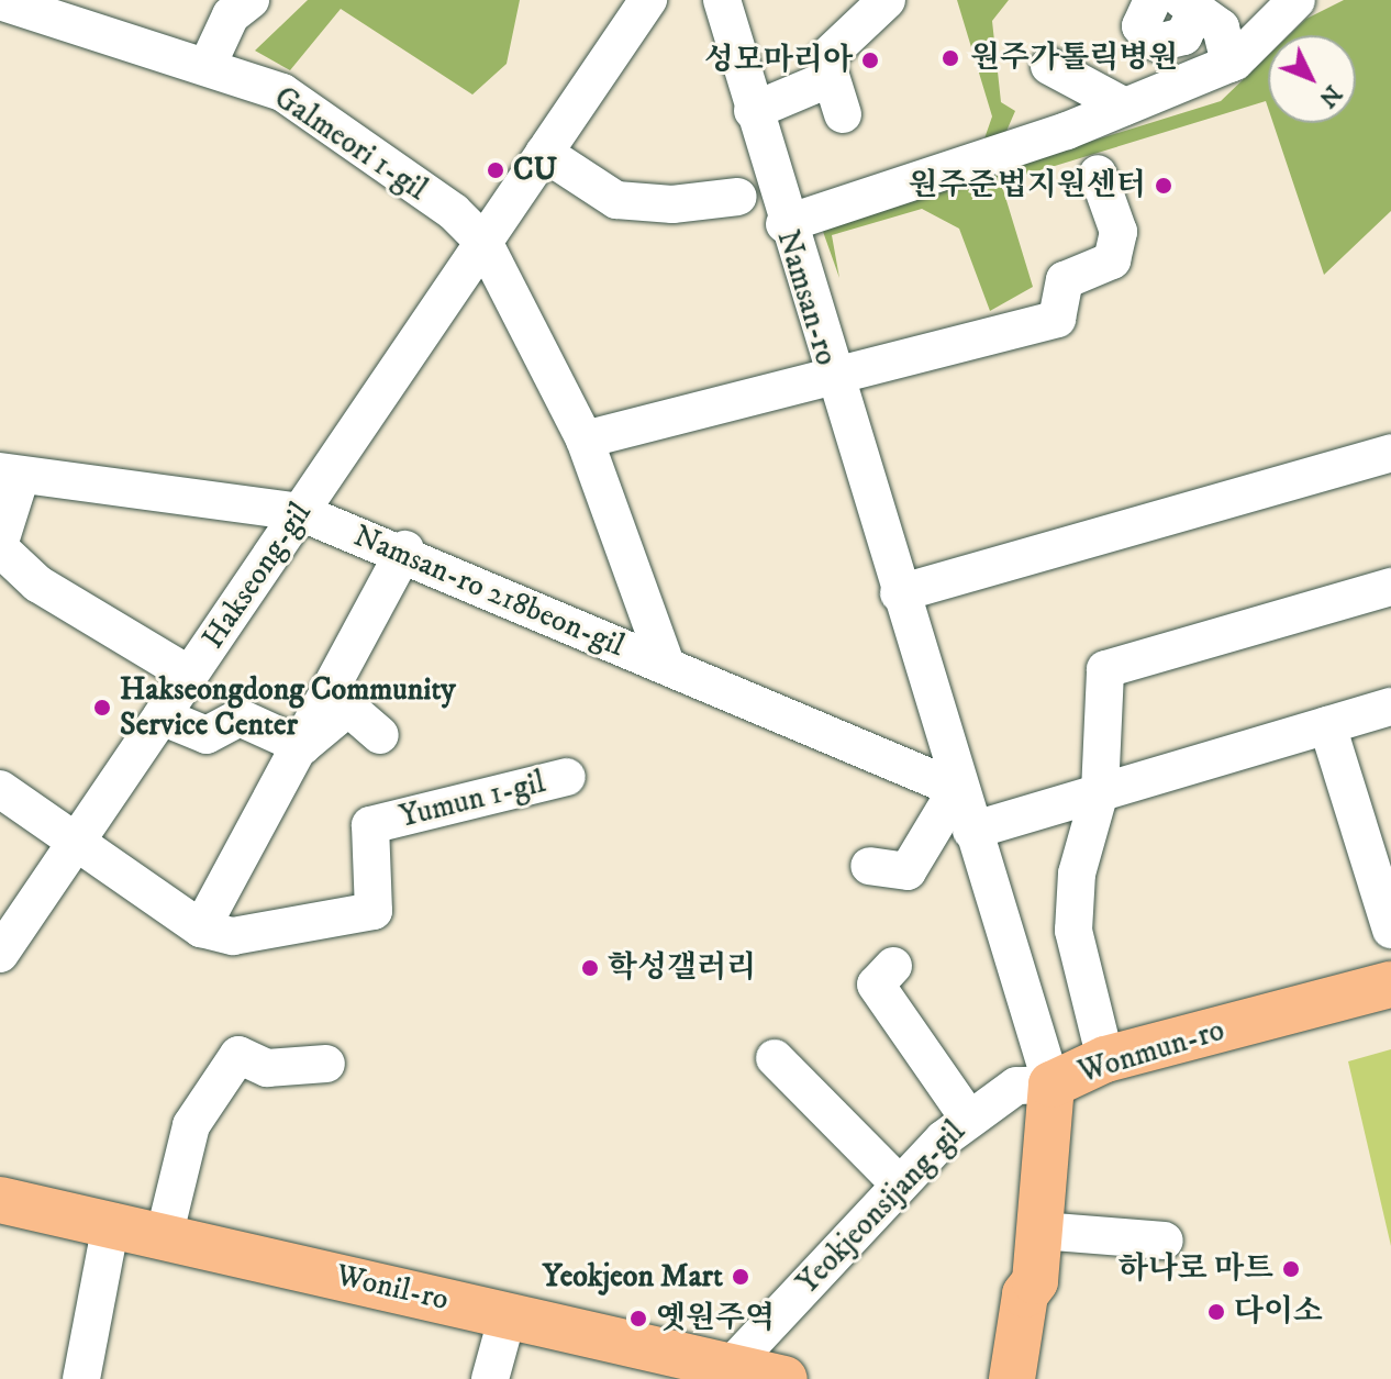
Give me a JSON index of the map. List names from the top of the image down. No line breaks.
{"streets":{"main road":["Wonmun-ro","Wonil-ro"],"street":["Galmeori 1-gil","Namsan-ro","Hakseong-gil","Namsan-ro 218beon-gil","Yumun 1-gil","Yeokjeonsijang-gil"]},"crossings":[["Galmeori 1-gil","Hakseong-gil"],["Namsan-ro","Namsan-ro 218beon-gil"],["Namsan-ro","Wonmun-ro"],["Namsan-ro","Yeokjeonsijang-gil"],["Hakseong-gil","Namsan-ro 218beon-gil"],["Hakseong-gil","Yumun 1-gil"],["Wonmun-ro","Yeokjeonsijang-gil"],["Yeokjeonsijang-gil","Wonil-ro"]],"places":["원주가톨릭병원","성모마리아","CU","원주준법지원센터","Hakseongdong Community Service Center","학성갤러리","하나로 마트","Yeokjeon Mart","다이소","옛원주역"],"north":"bottom right"}
